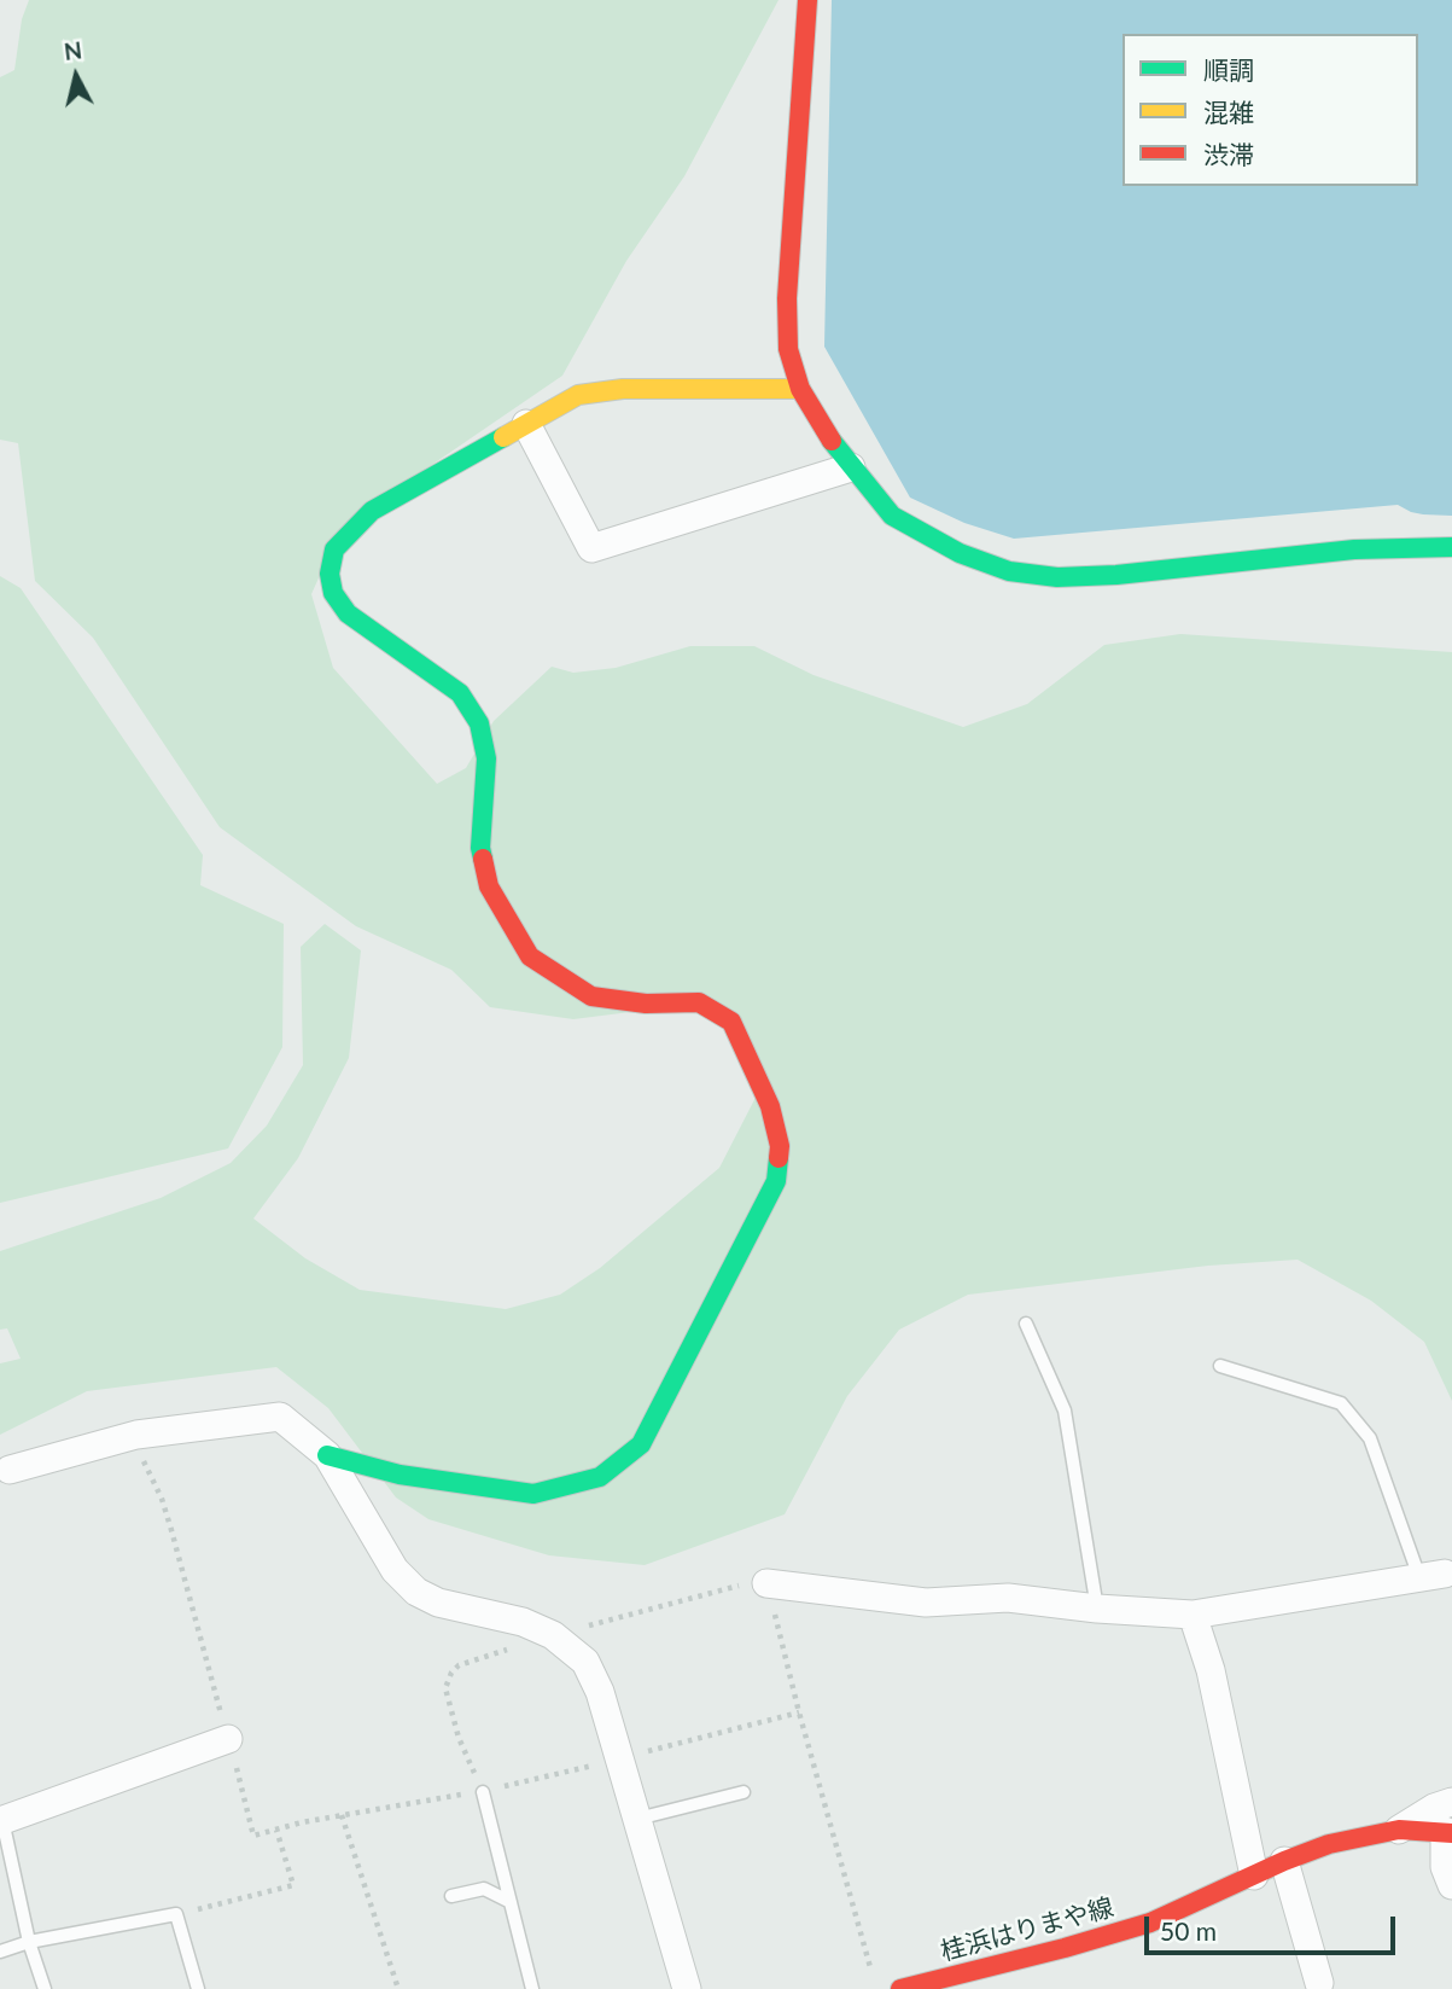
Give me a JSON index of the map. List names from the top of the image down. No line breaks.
{"streets":{"street":["桂浜はりまや線"]},"legend":["順調","混雑","渋滞"],"scale_bar":"50 m","north":"top"}
